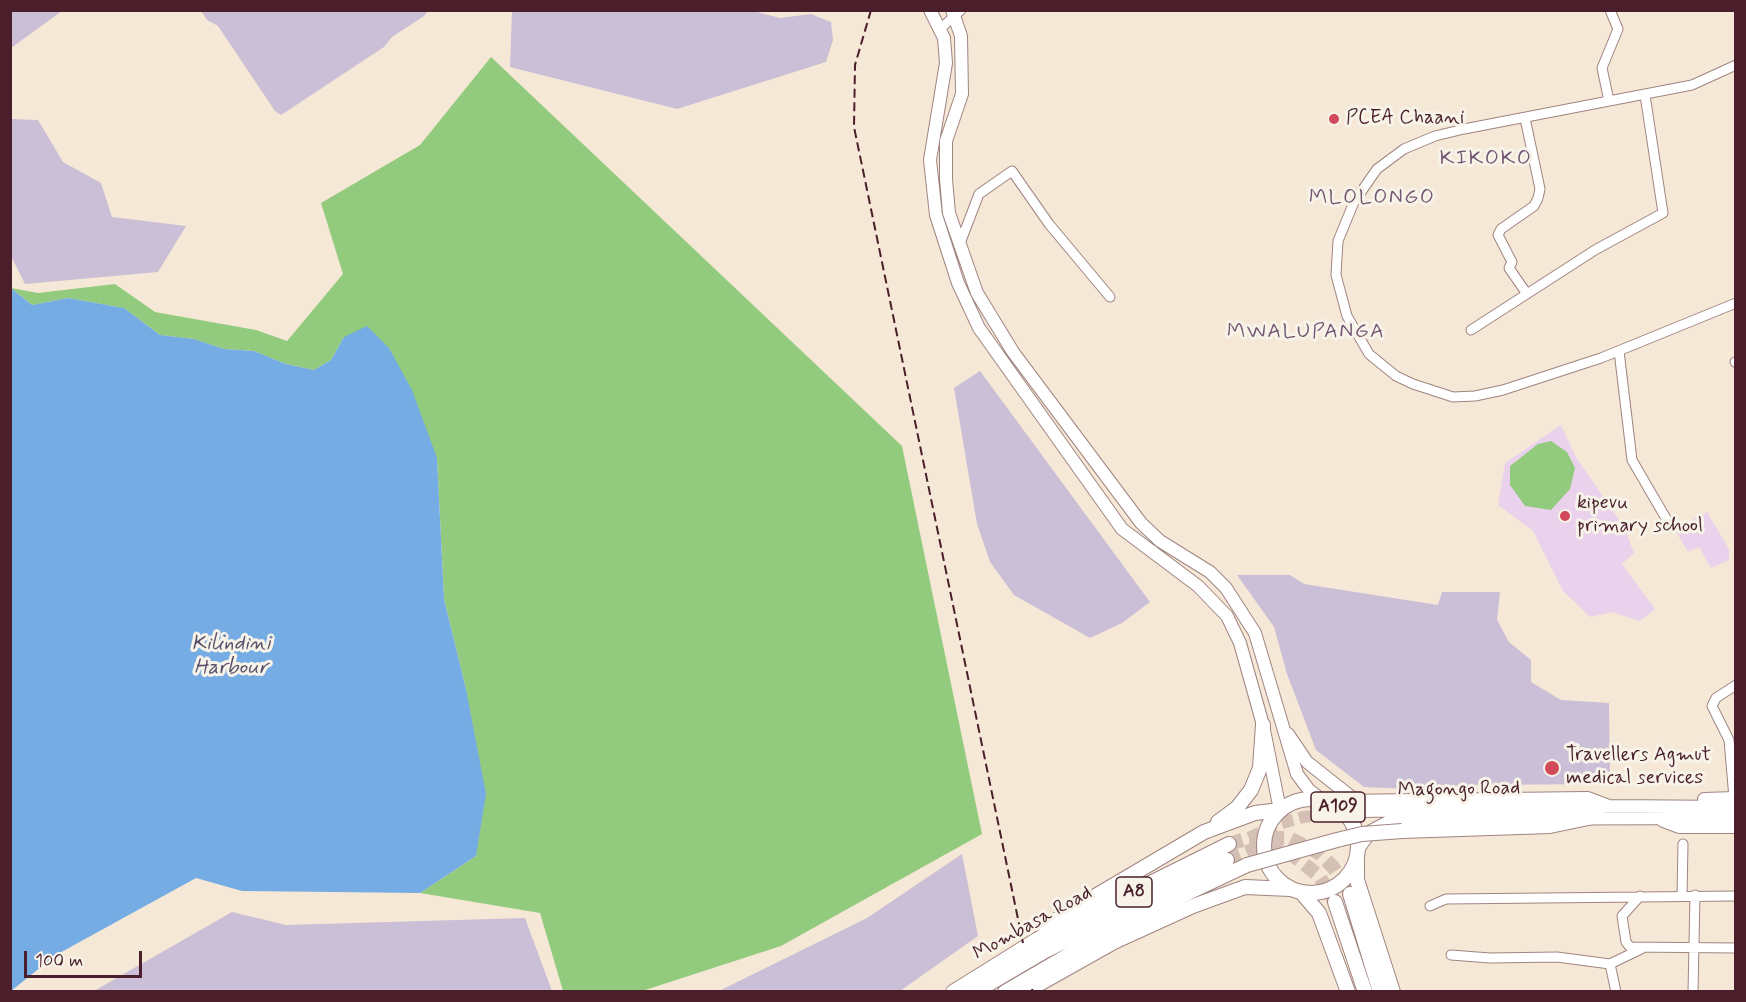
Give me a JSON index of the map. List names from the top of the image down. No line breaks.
{"streets":{"highway":["A109","A8","Mombasa Road"],"main road":["Magongo Road"]},"crossings":[["Magongo Road","A109"]],"districts":["KIKOKO","MLOLONGO","MWALUPANGA"],"water":["Kilindini Harbour"],"places":["PCEA Chaani","kipevu primary school","Travellers Agmut medical services"],"scale_bar":"100 m"}
